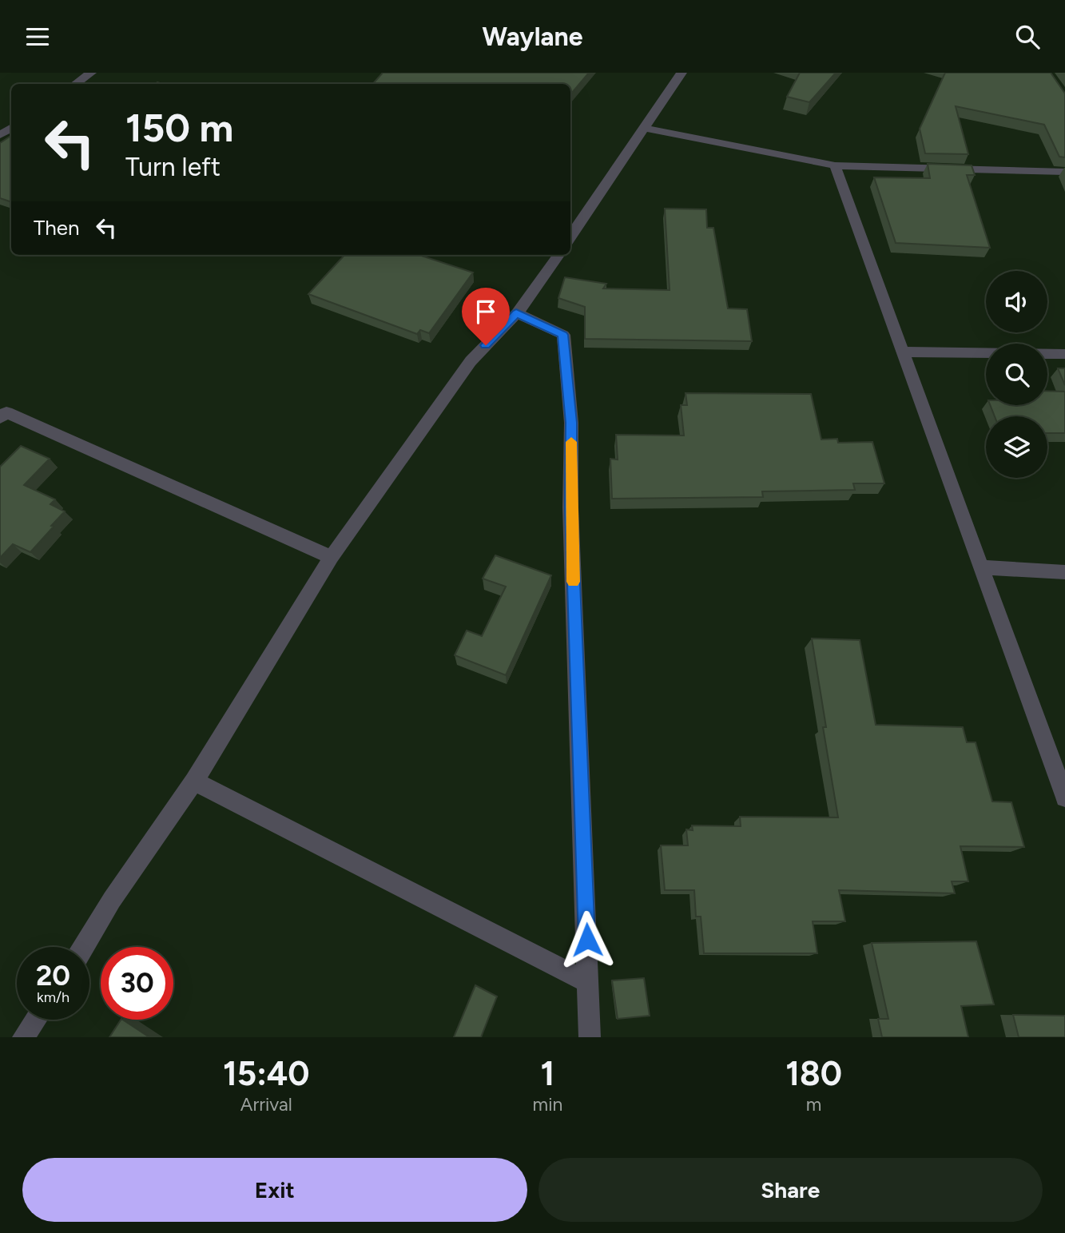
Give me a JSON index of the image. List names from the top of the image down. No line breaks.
{"page":{"header":"Waylane","turn":["150 m","Turn left"],"then":"Then","speed":"20 km/h","limit":"30","eta":["15:40","Arrival","1","min","180","m"],"buttons":["Exit","Share"]}}
